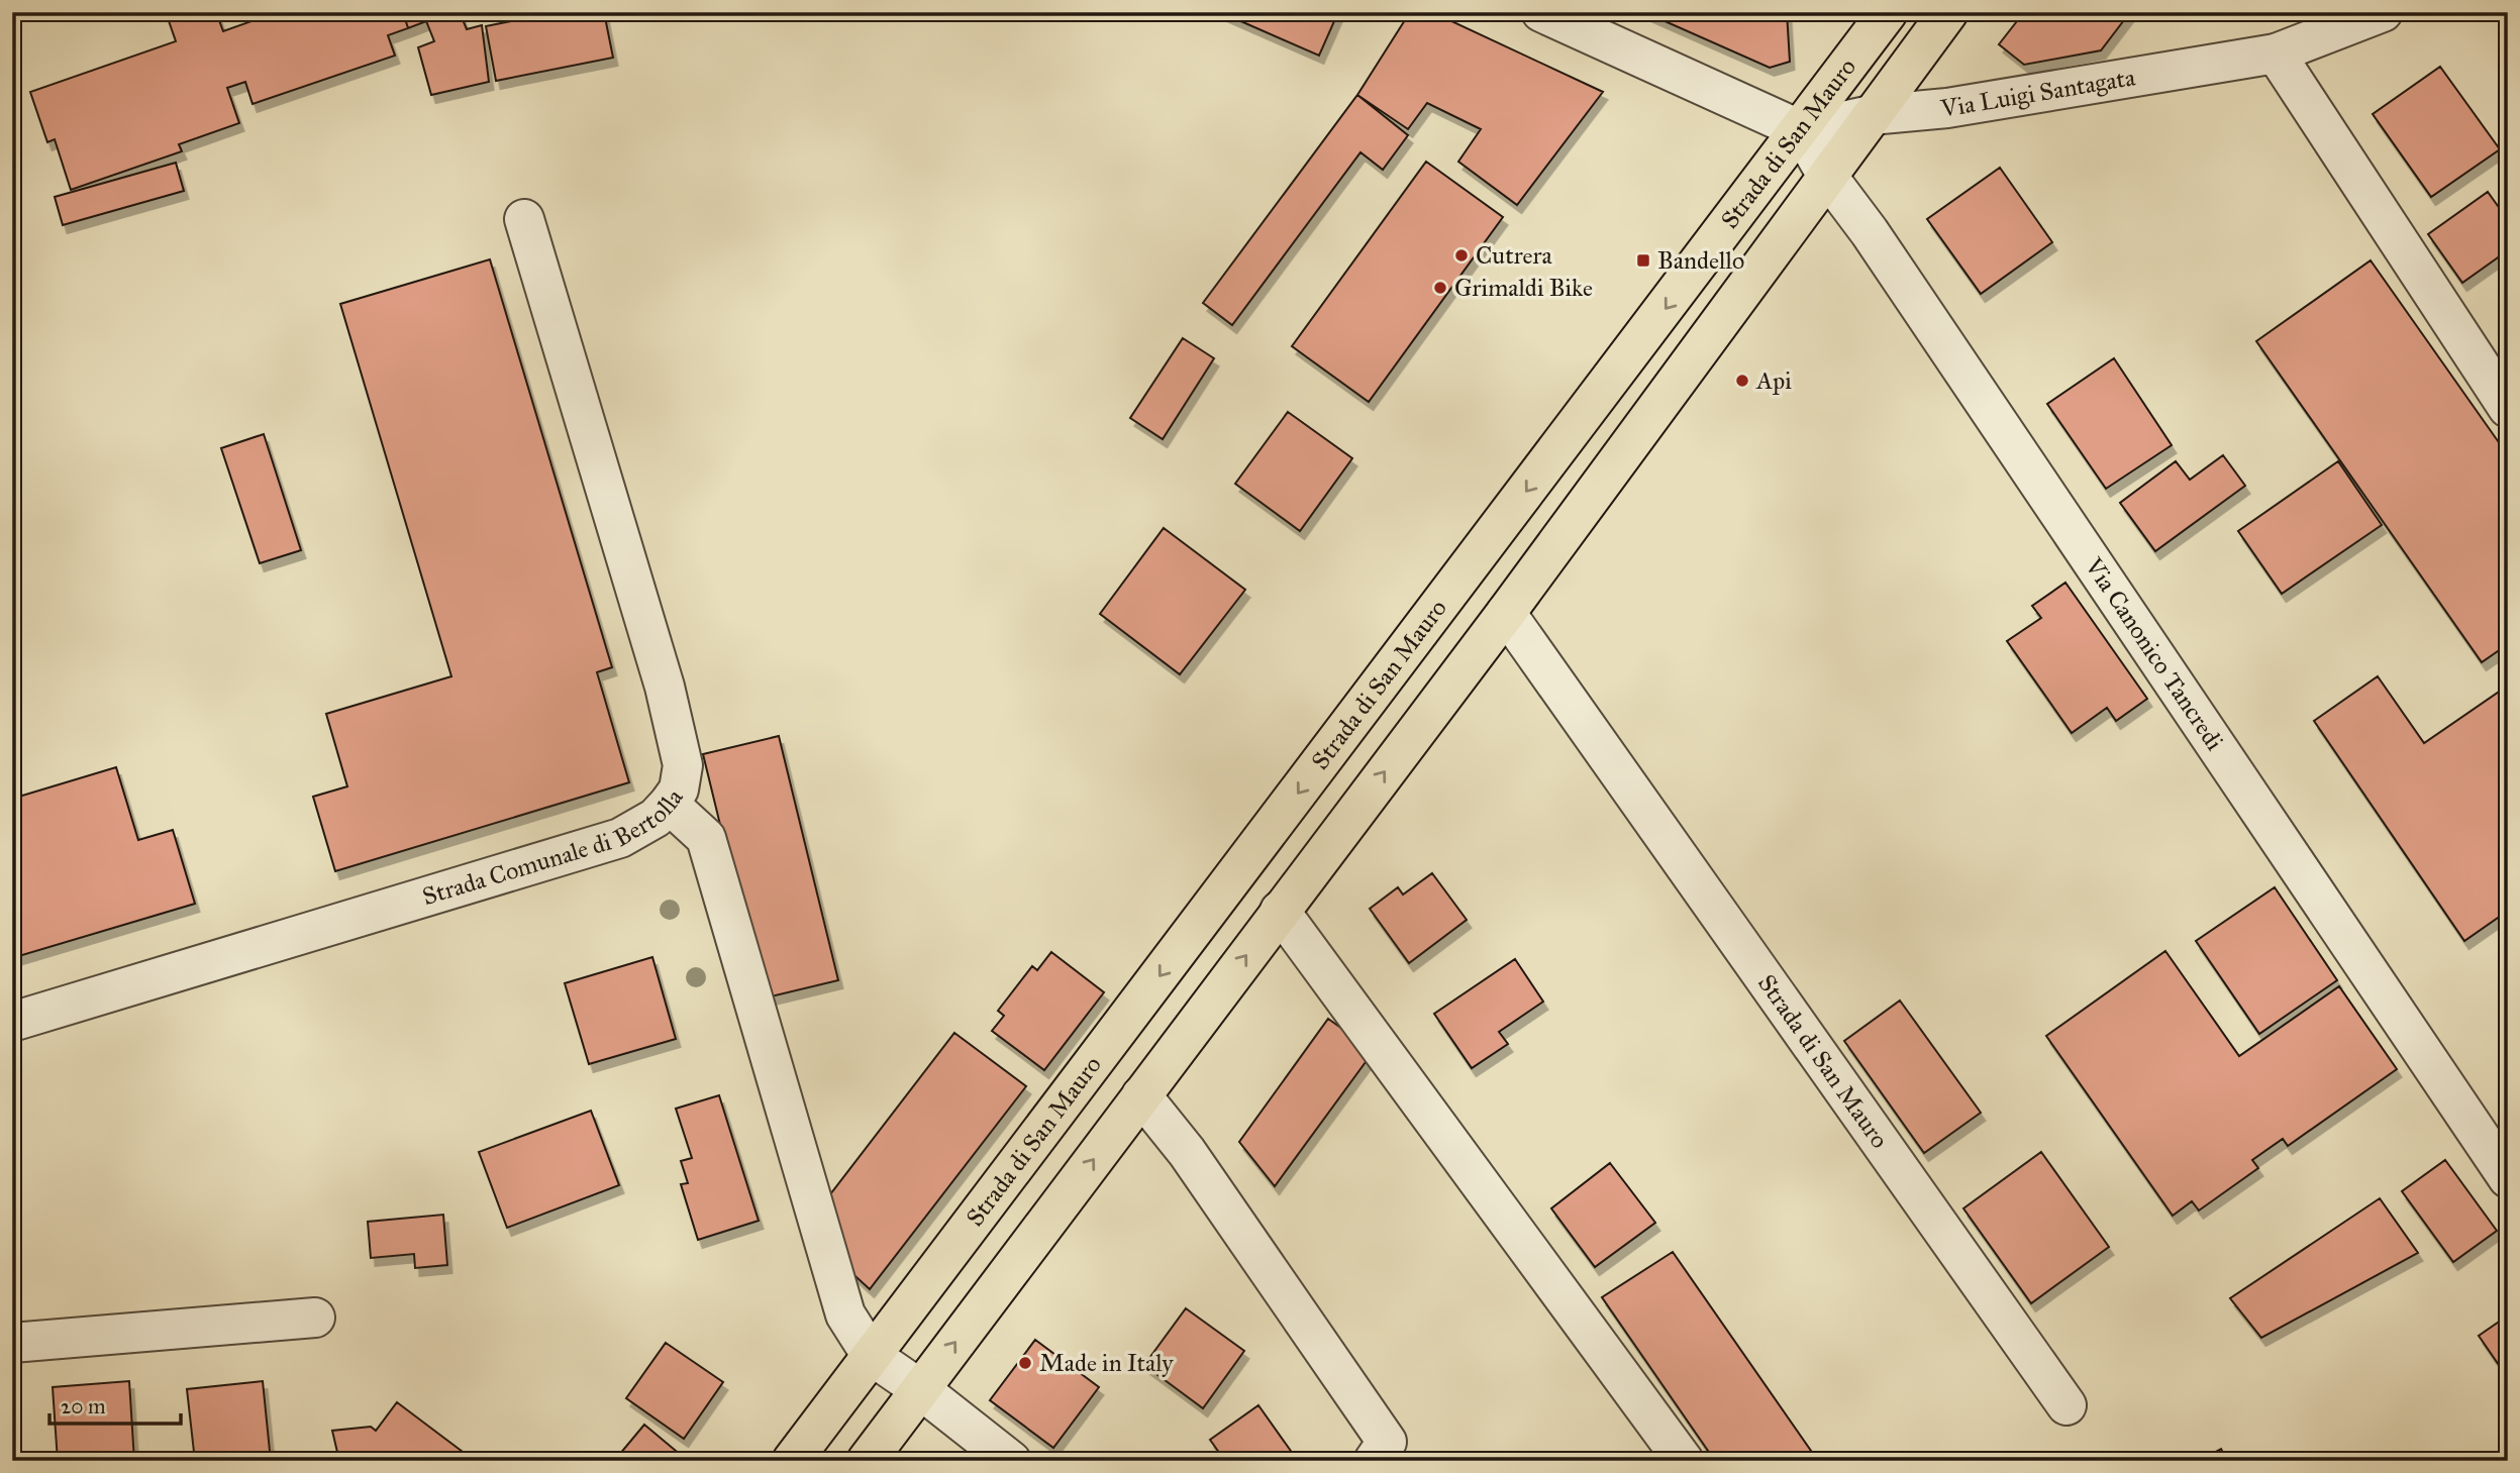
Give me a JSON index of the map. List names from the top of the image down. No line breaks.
{"streets":{"main road":["Strada di San Mauro"],"street":["Via Luigi Santagata","Via Canonico Tancredi","Strada Comunale di Bertolla"]},"crossings":[["Via Luigi Santagata","Strada di San Mauro"],["Via Luigi Santagata","Via Canonico Tancredi"],["Strada di San Mauro","Via Canonico Tancredi"]],"places":{"other":["Cutrera","Grimaldi Bike","Api","Made in Italy"],"transit":["Bandello"]},"scale_bar":"20 m"}
